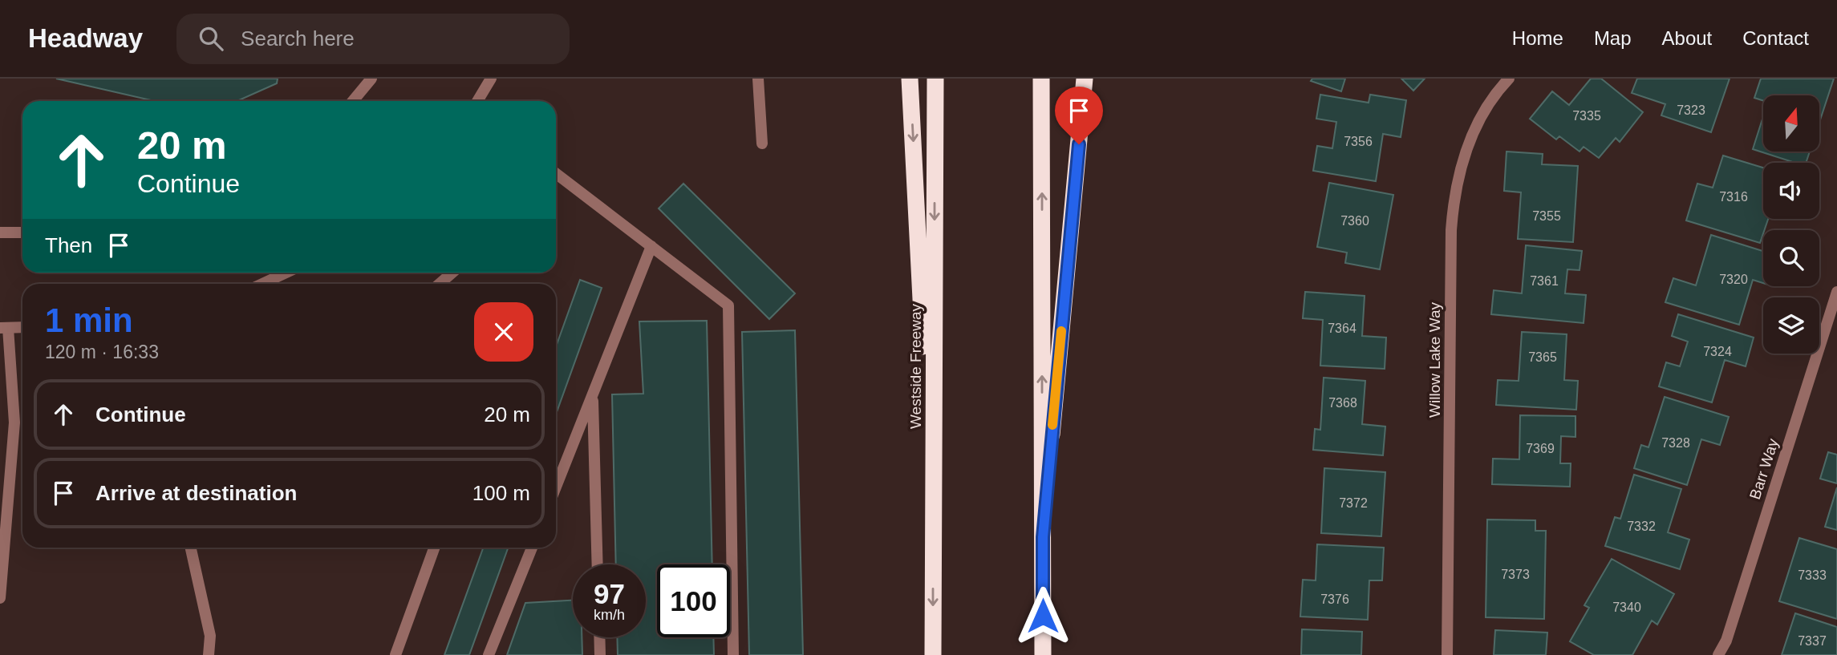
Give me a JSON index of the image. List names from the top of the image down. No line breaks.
{"streets":{"highway":["Westside Freeway"],"street":["Willow Lake Way","Barr Way"]},"house_numbers":["7323","7335","7356","7316","7355","7360","7320","7361","7364","7324","7365","7368","7328","7369","7372","7332","7373","7333","7376","7340","7337"],"north":"top","page":{"header":"Headway","search":"Search here","nav":["Home","Map","About","Contact"],"turn":["20 m","Continue"],"then":"Then","heading":["1 min","120 m · 16:33"],"list":[{"name":"Continue","value":"20 m"},{"name":"Arrive at destination","value":"100 m"}],"speed":"97 km/h","limit":"100"}}
